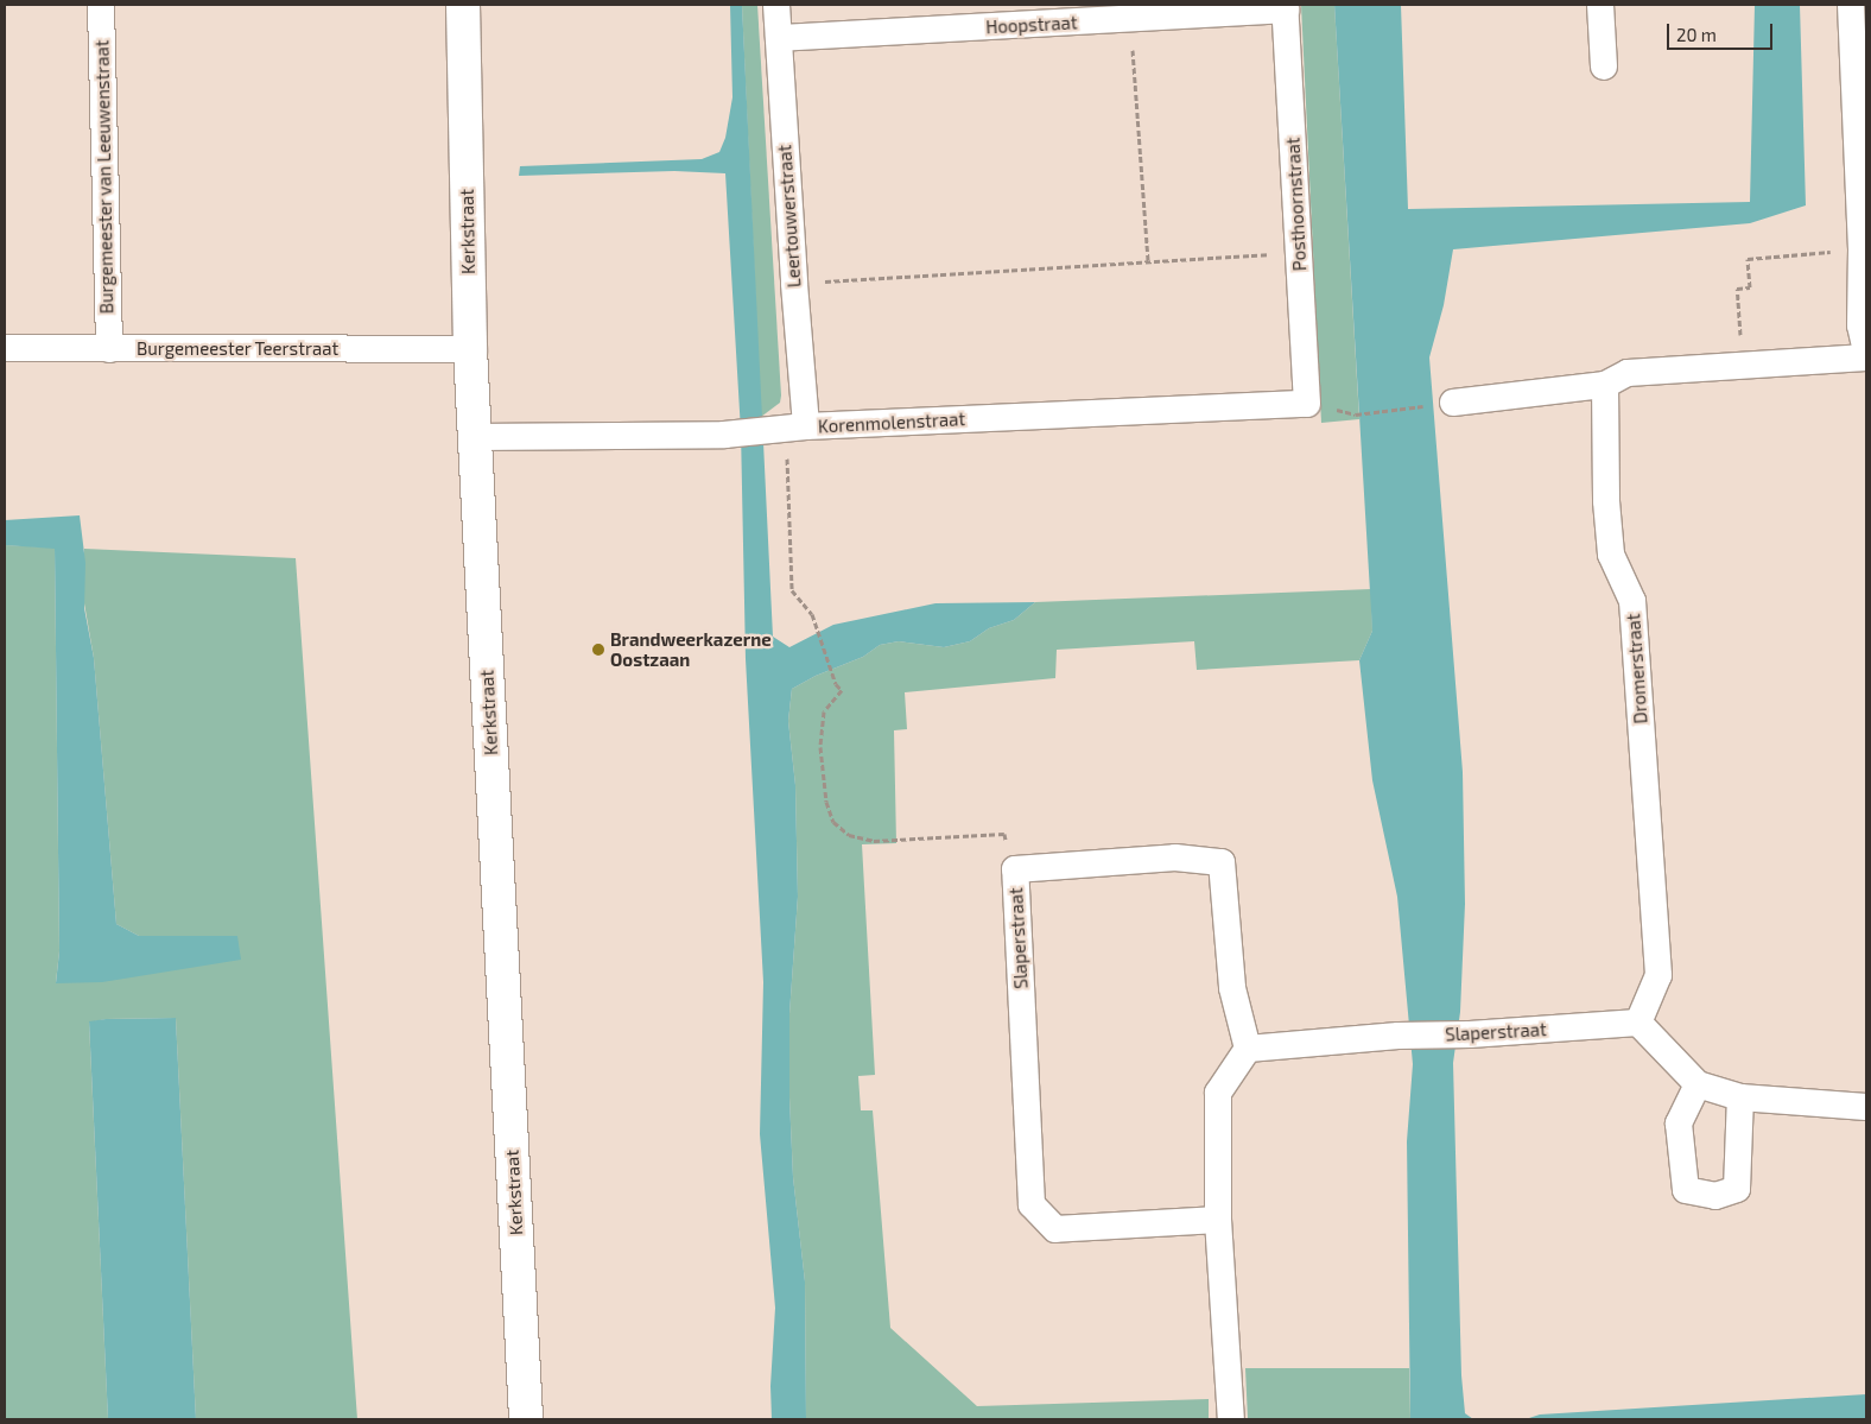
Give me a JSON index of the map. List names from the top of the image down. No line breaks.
{"streets":{"street":["Hoopstraat","Burgemeester van Leeuwenstraat","Posthoornstraat","Leertouwerstraat","Kerkstraat","Burgemeester Teerstraat","Korenmolenstraat","Dromerstraat","Slaperstraat"]},"crossings":[["Hoopstraat","Posthoornstraat"],["Hoopstraat","Leertouwerstraat"],["Burgemeester van Leeuwenstraat","Burgemeester Teerstraat"],["Posthoornstraat","Korenmolenstraat"],["Leertouwerstraat","Korenmolenstraat"],["Kerkstraat","Burgemeester Teerstraat"],["Kerkstraat","Korenmolenstraat"],["Dromerstraat","Slaperstraat"]],"places":["Brandweerkazerne Oostzaan"],"scale_bar":"20 m"}
